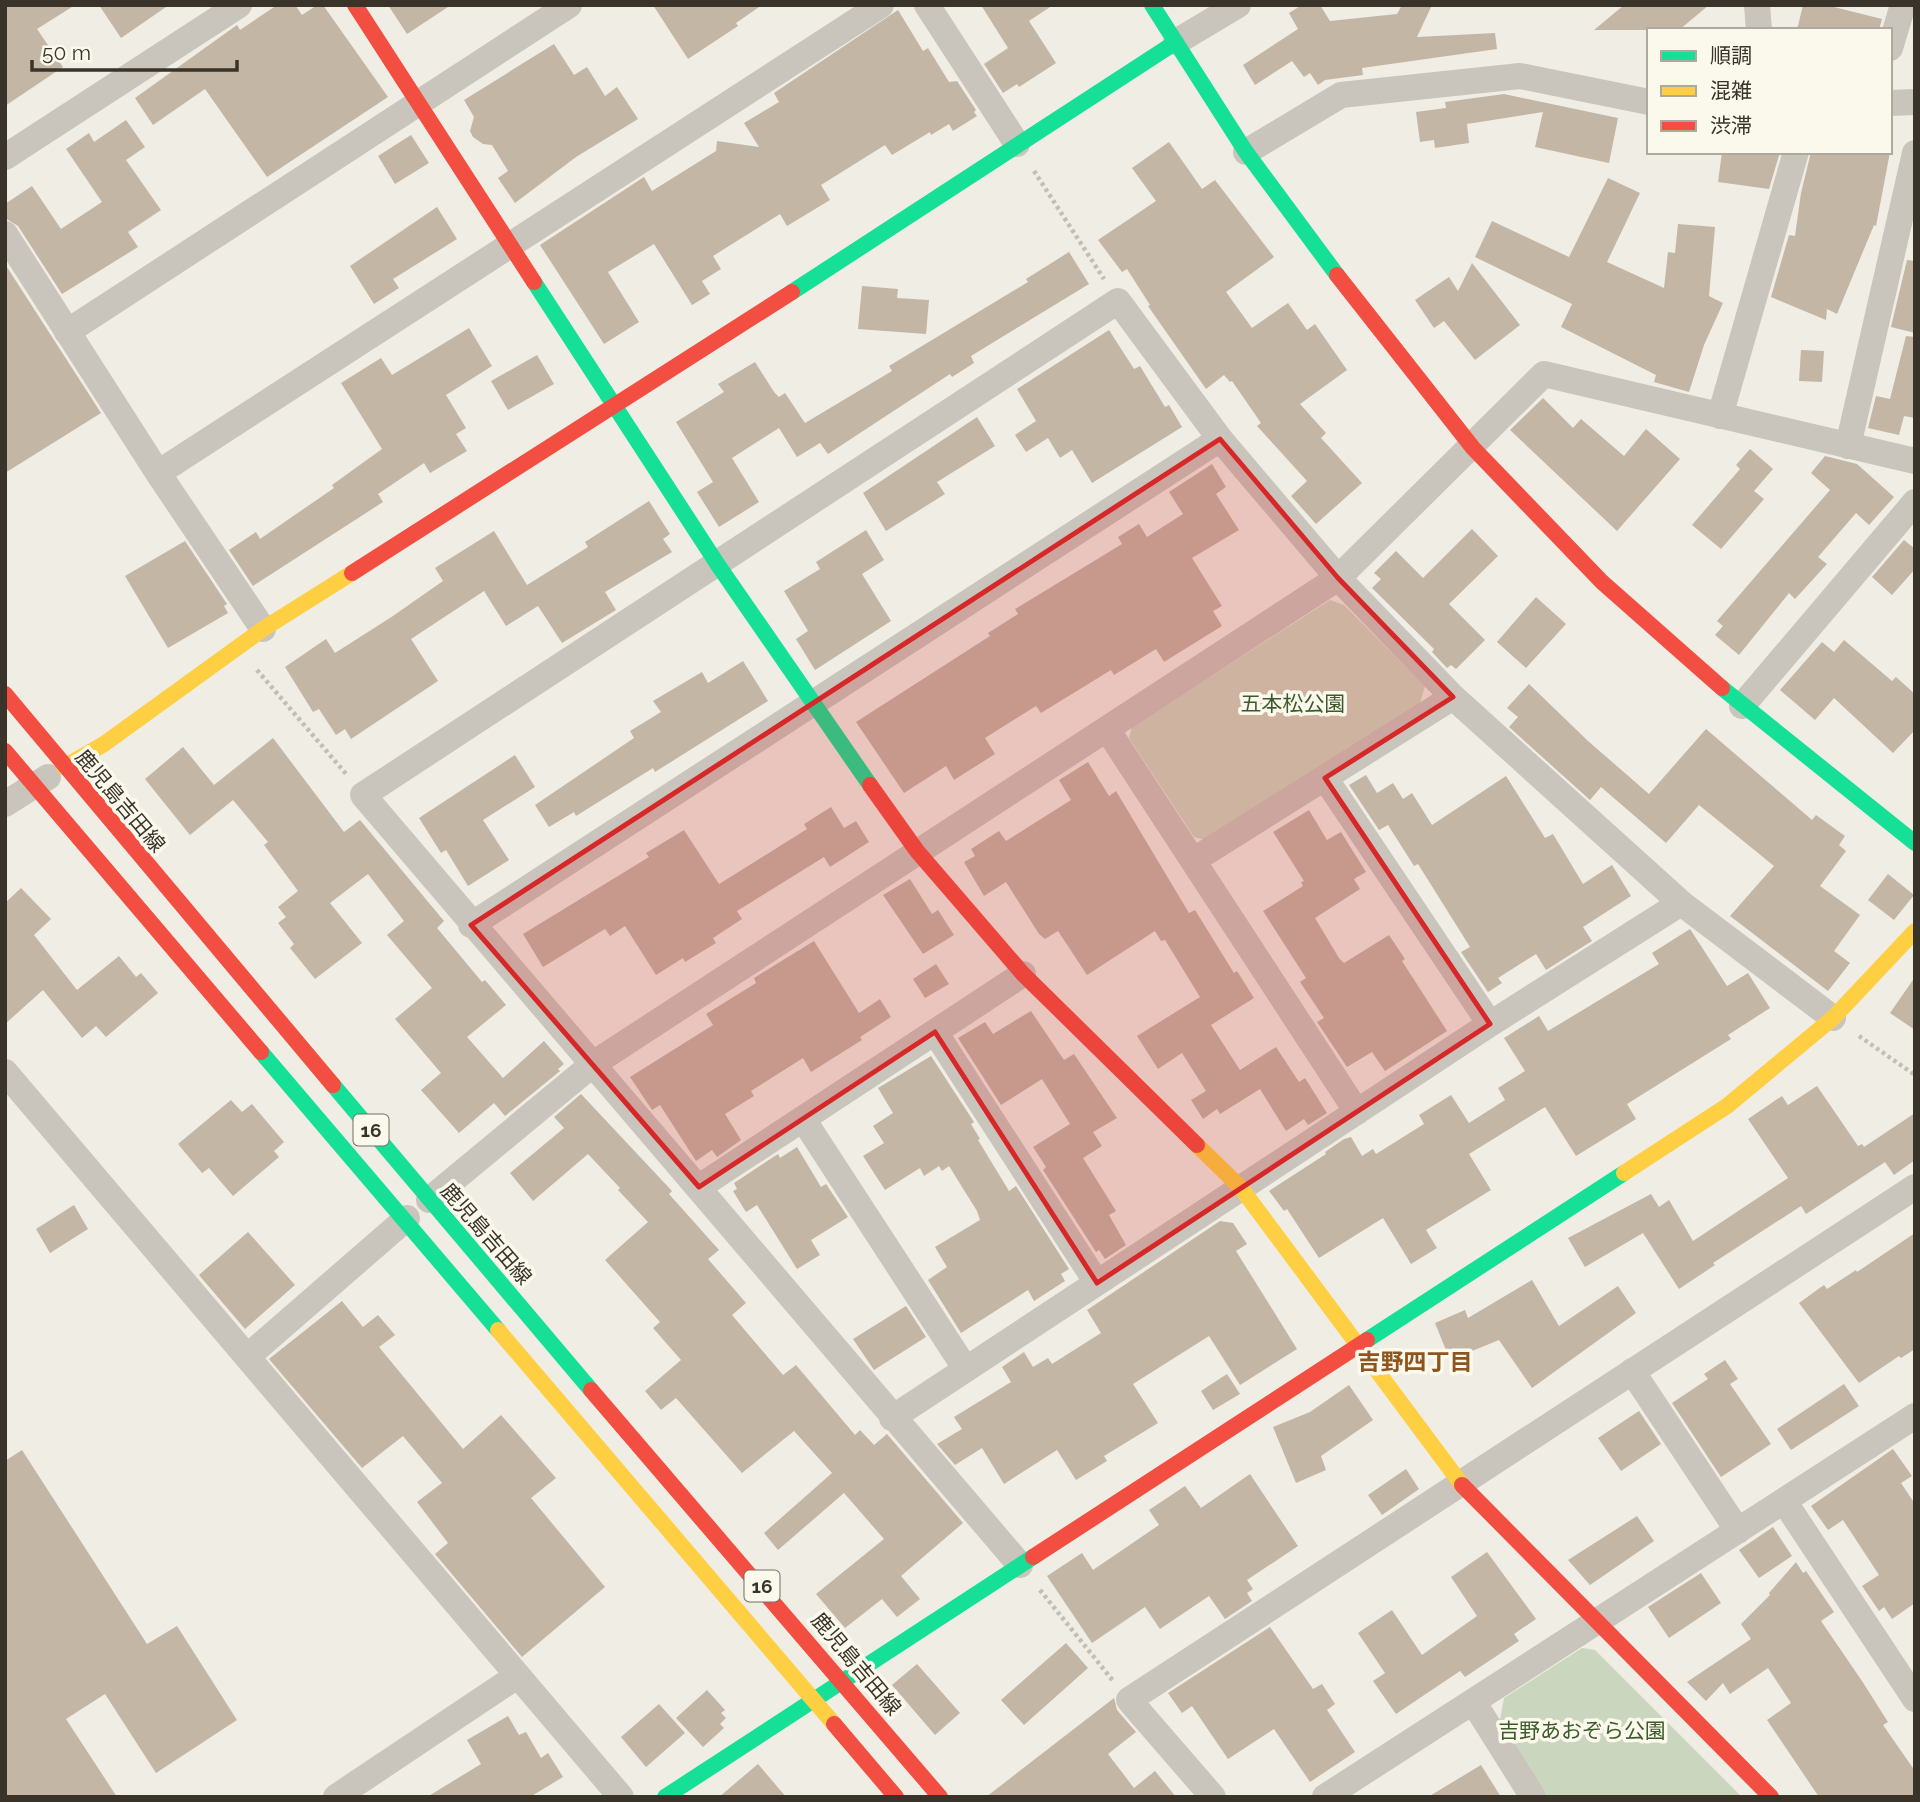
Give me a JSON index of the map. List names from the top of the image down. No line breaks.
{"streets":{"street":["鹿児島吉田線","16"]},"districts":["吉野四丁目"],"parks":["五本松公園","吉野あおぞら公園"],"legend":["順調","混雑","渋滞"],"scale_bar":"50 m"}
